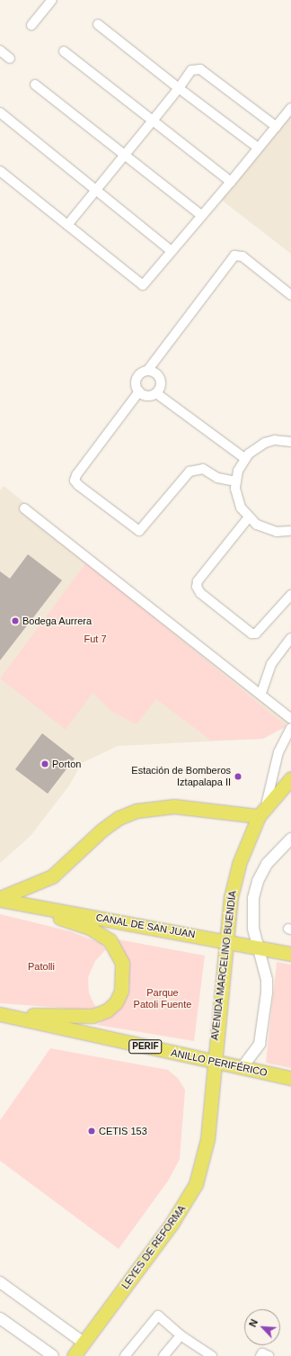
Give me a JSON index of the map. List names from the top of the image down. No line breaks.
{"streets":{"main road":["CANAL DE SAN JUAN","AVENIDA MARCELINO BUENDÍA","PERIF","ANILLO PERIFÉRICO","LEYES DE REFORMA"]},"crossings":[["CANAL DE SAN JUAN","AVENIDA MARCELINO BUENDÍA"],["AVENIDA MARCELINO BUENDÍA","ANILLO PERIFÉRICO"],["AVENIDA MARCELINO BUENDÍA","LEYES DE REFORMA"],["ANILLO PERIFÉRICO","LEYES DE REFORMA"]],"parks":["Fut 7","Patolli","Parque Patoli Fuente"],"places":["Bodega Aurrera","Porton","Estación de Bomberos Iztapalapa II","CETIS 153"],"north":"top left"}
